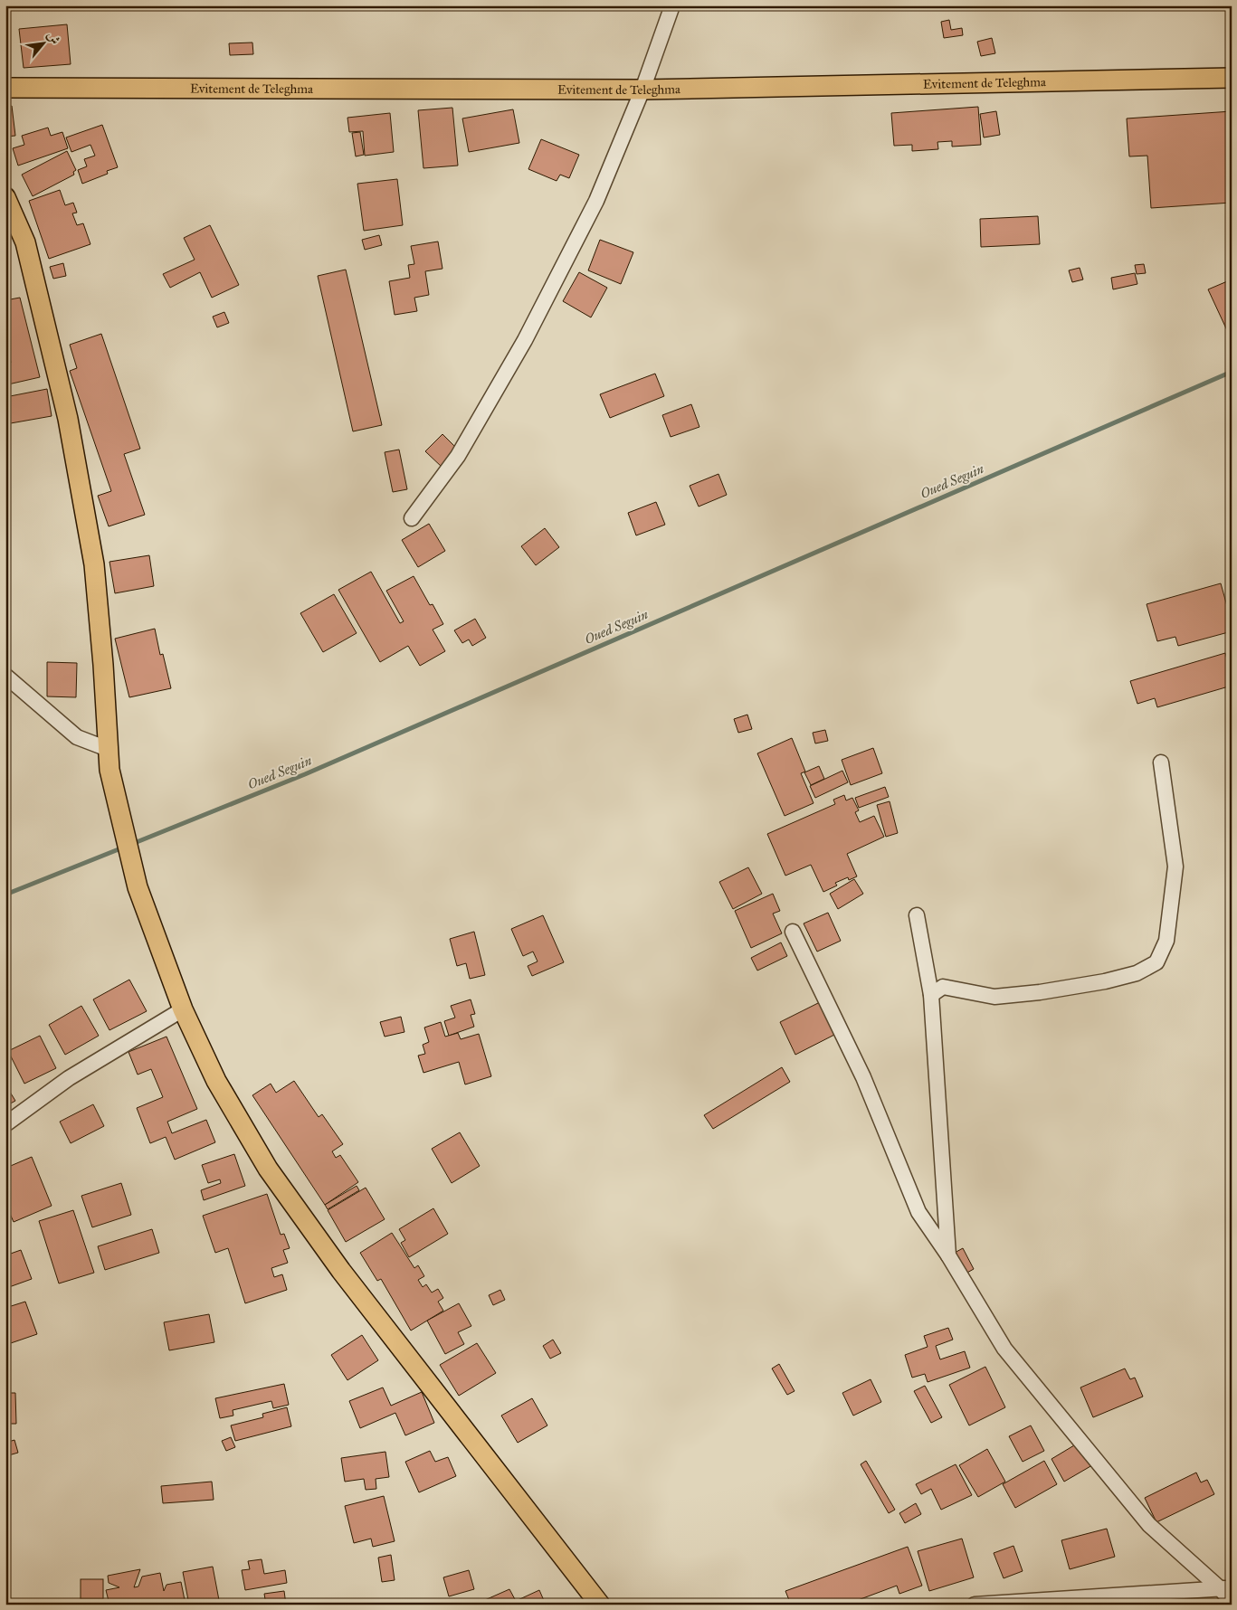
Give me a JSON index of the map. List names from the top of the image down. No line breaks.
{"streets":{"main road":["Evitement de Teleghma"]},"water":["Oued Seguin"],"north":"top right"}
